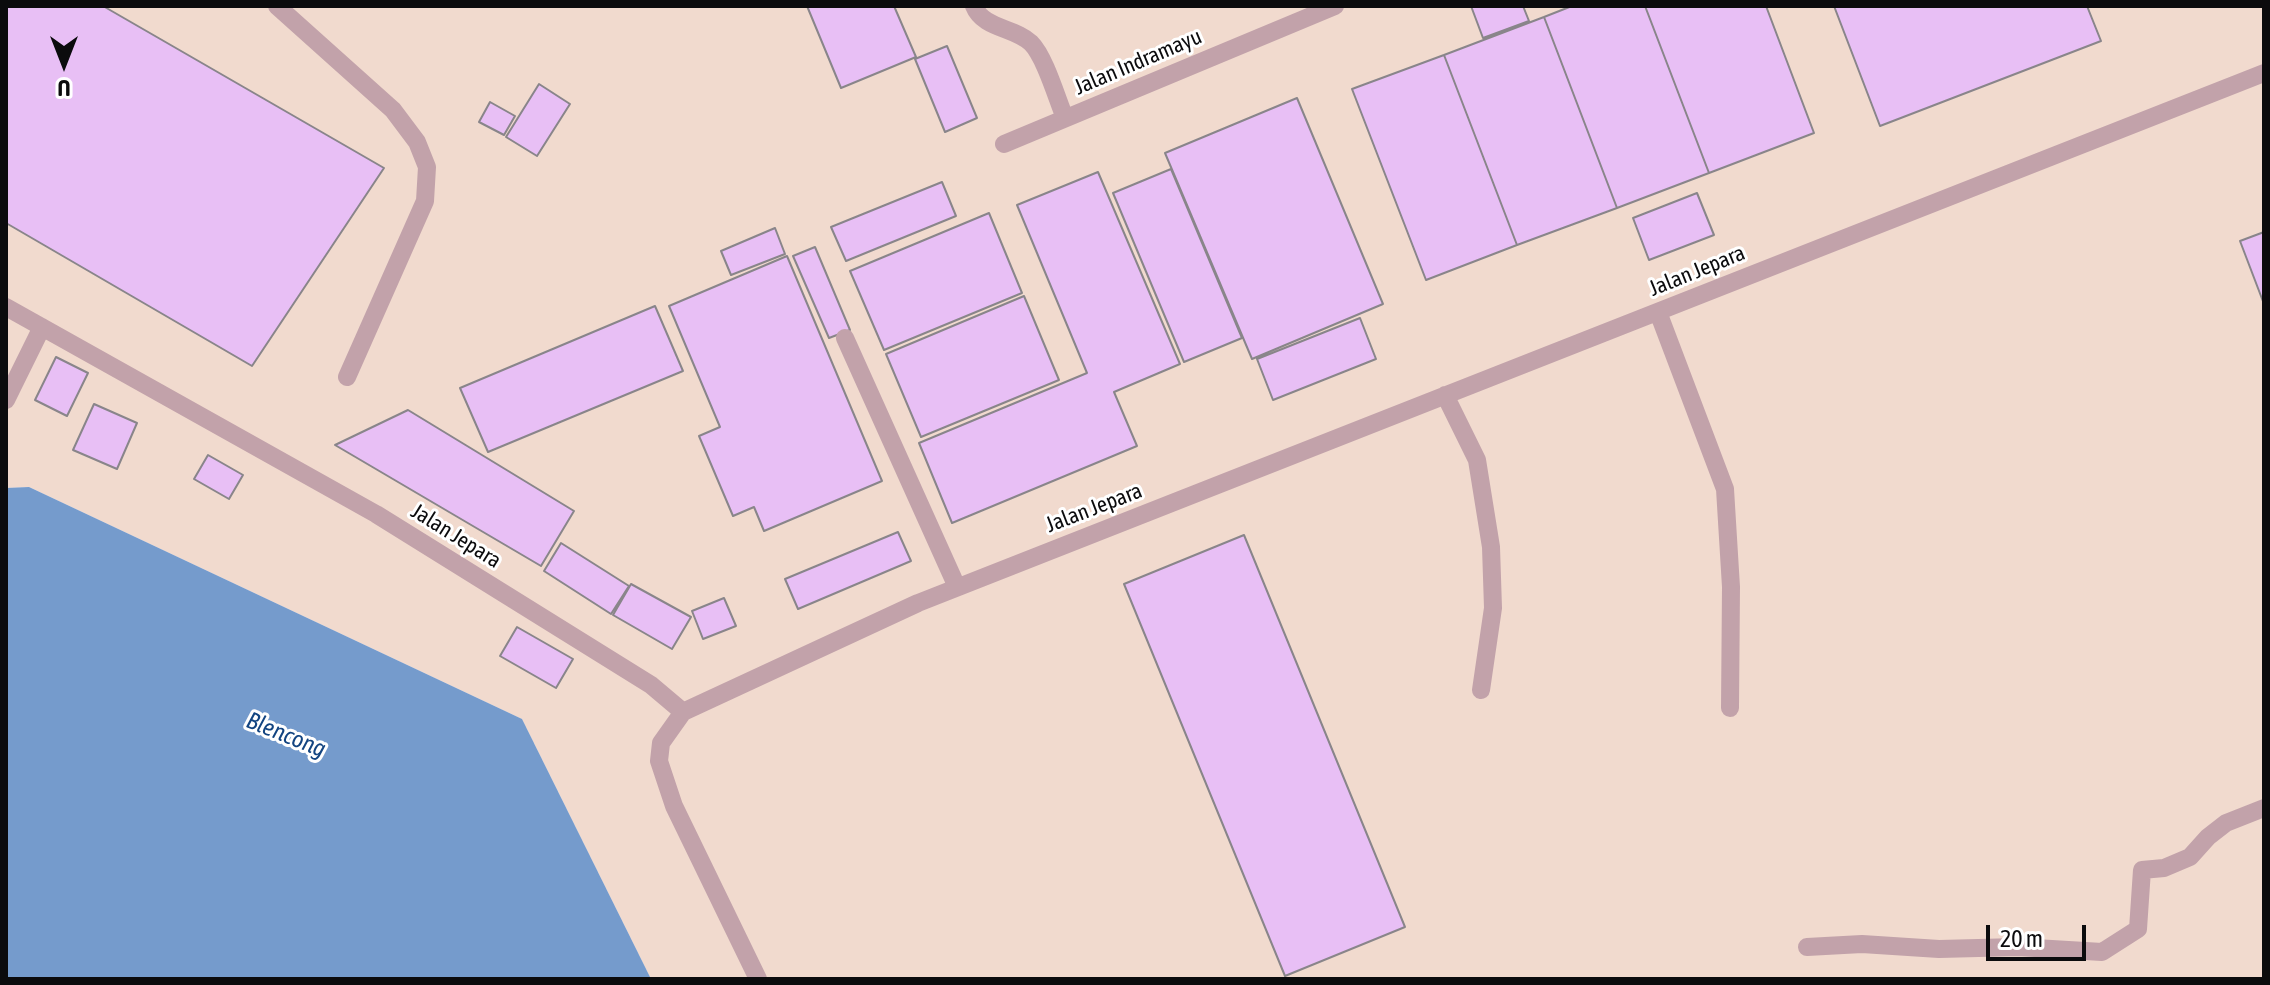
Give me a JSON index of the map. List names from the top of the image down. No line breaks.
{"streets":{"lane":["Jalan Indramayu","Jalan Jepara"]},"water":["Blencong"],"scale_bar":"20 m","north":"bottom"}
